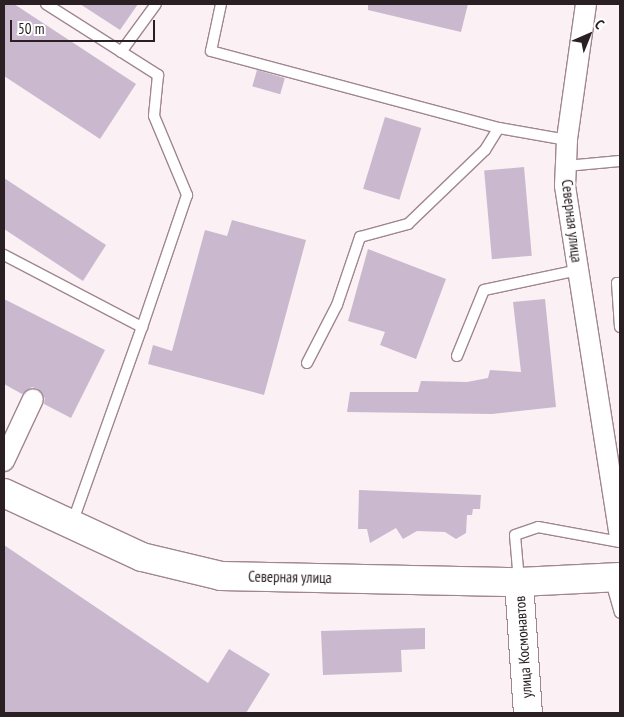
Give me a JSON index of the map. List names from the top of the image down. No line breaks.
{"streets":{"main road":["Северная улица","улица Космонавтов"]},"crossings":[["Северная улица","улица Космонавтов"]],"scale_bar":"50 m","north":"top right"}
